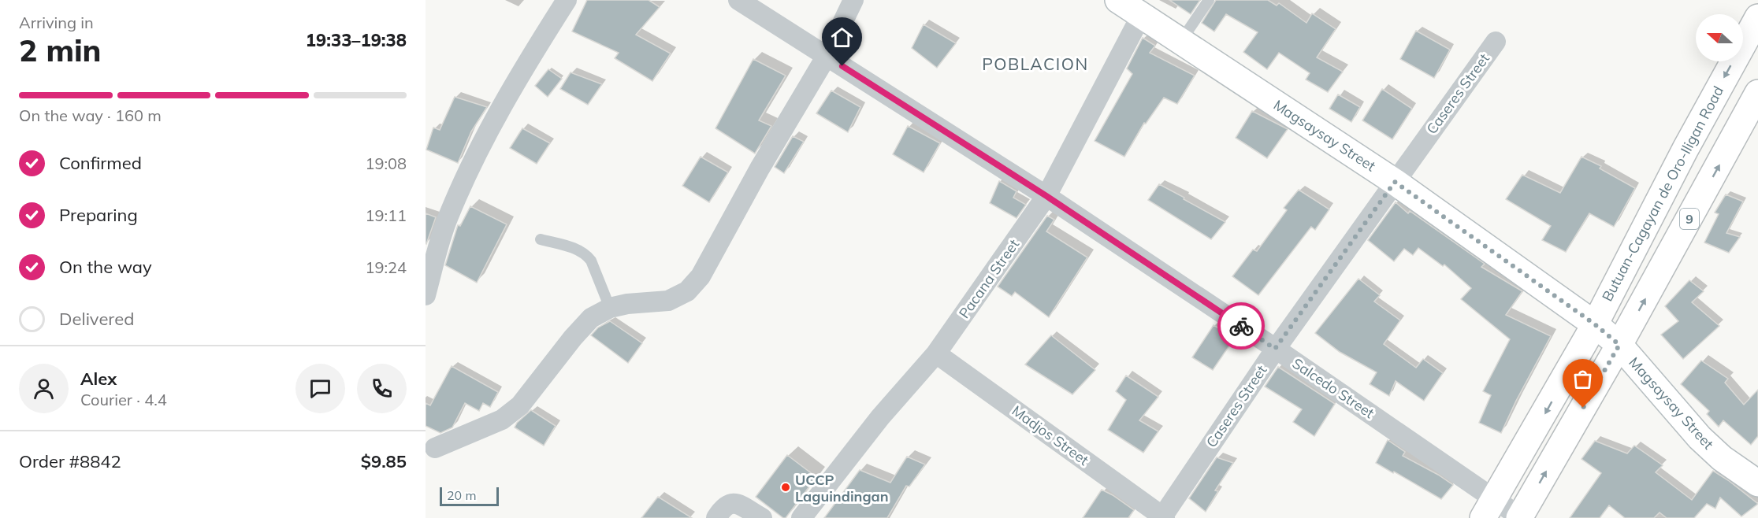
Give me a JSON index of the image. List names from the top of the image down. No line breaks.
{"streets":{"main road":["Magsaysay Street","Butuan-Cagayan de Oro-Iligan Road","9"],"street":["Caseres Street","Pacana Street","Salcedo Street","Madjos Street"]},"crossings":[["Caseres Street","Magsaysay Street"],["Caseres Street","Salcedo Street"],["Caseres Street","Madjos Street"],["Magsaysay Street","Butuan-Cagayan de Oro-Iligan Road"],["Magsaysay Street","9"],["Magsaysay Street","Pacana Street"],["Butuan-Cagayan de Oro-Iligan Road","Salcedo Street"],["9","Salcedo Street"],["Pacana Street","Salcedo Street"],["Pacana Street","Madjos Street"]],"districts":["POBLACION"],"places":["UCCP Laguindingan"],"scale_bar":"20 m","north":"left","page":{"heading":["2 min","Arriving in","19:33–19:38"],"panel":["Alex","Courier · 4.4","Order #8842","$9.85"],"bar":"On the way · 160 m","list":[["Confirmed","19:08"],["Preparing","19:11"],["On the way","19:24"],"Delivered"],"scale":"20 m"}}
